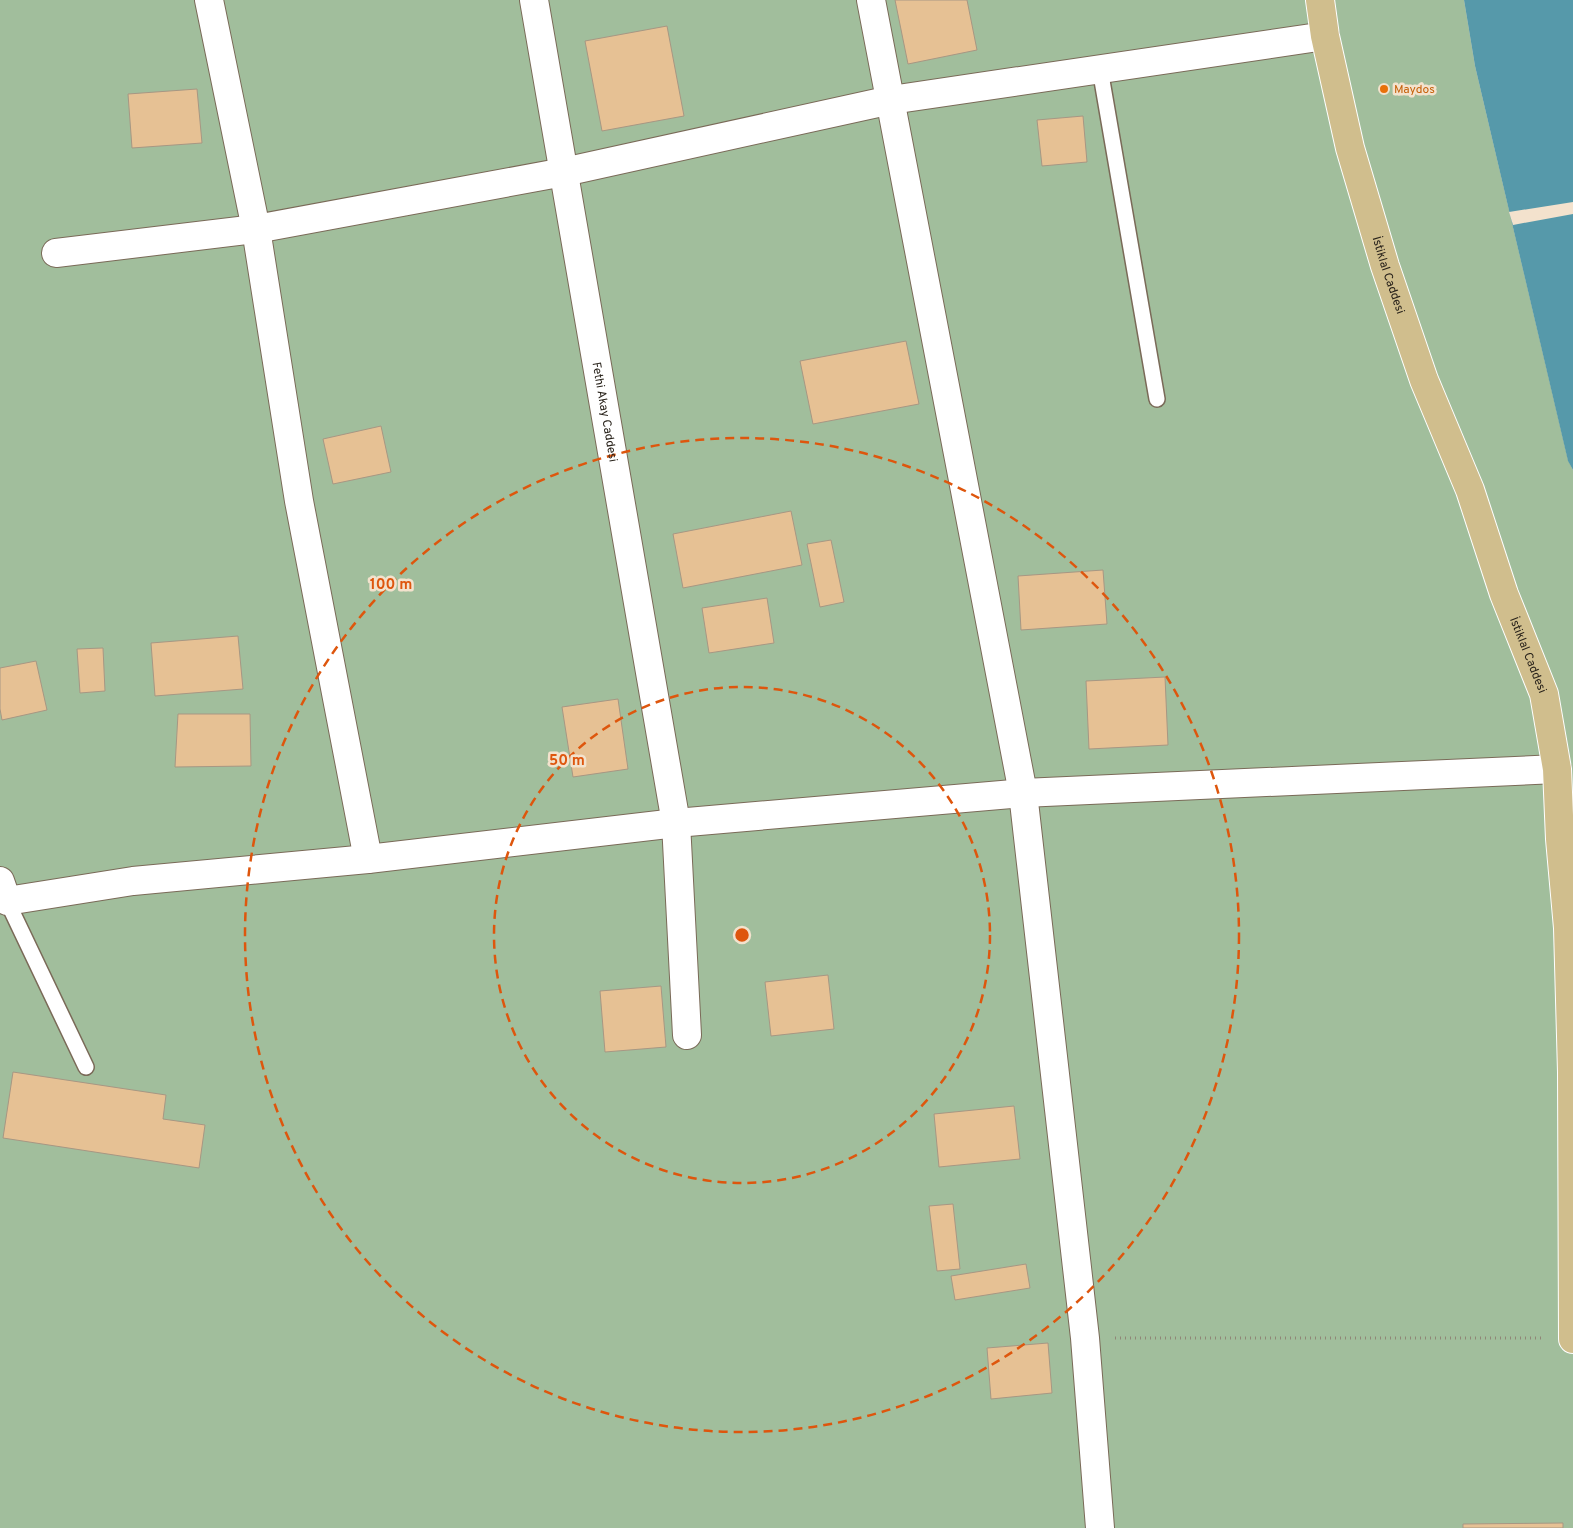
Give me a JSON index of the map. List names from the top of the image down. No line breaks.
{"streets":{"main road":["İstiklal Caddesi"],"street":["Fethi Akay Caddesi"]},"places":["Maydos"],"rings":["100 m","50 m"]}
